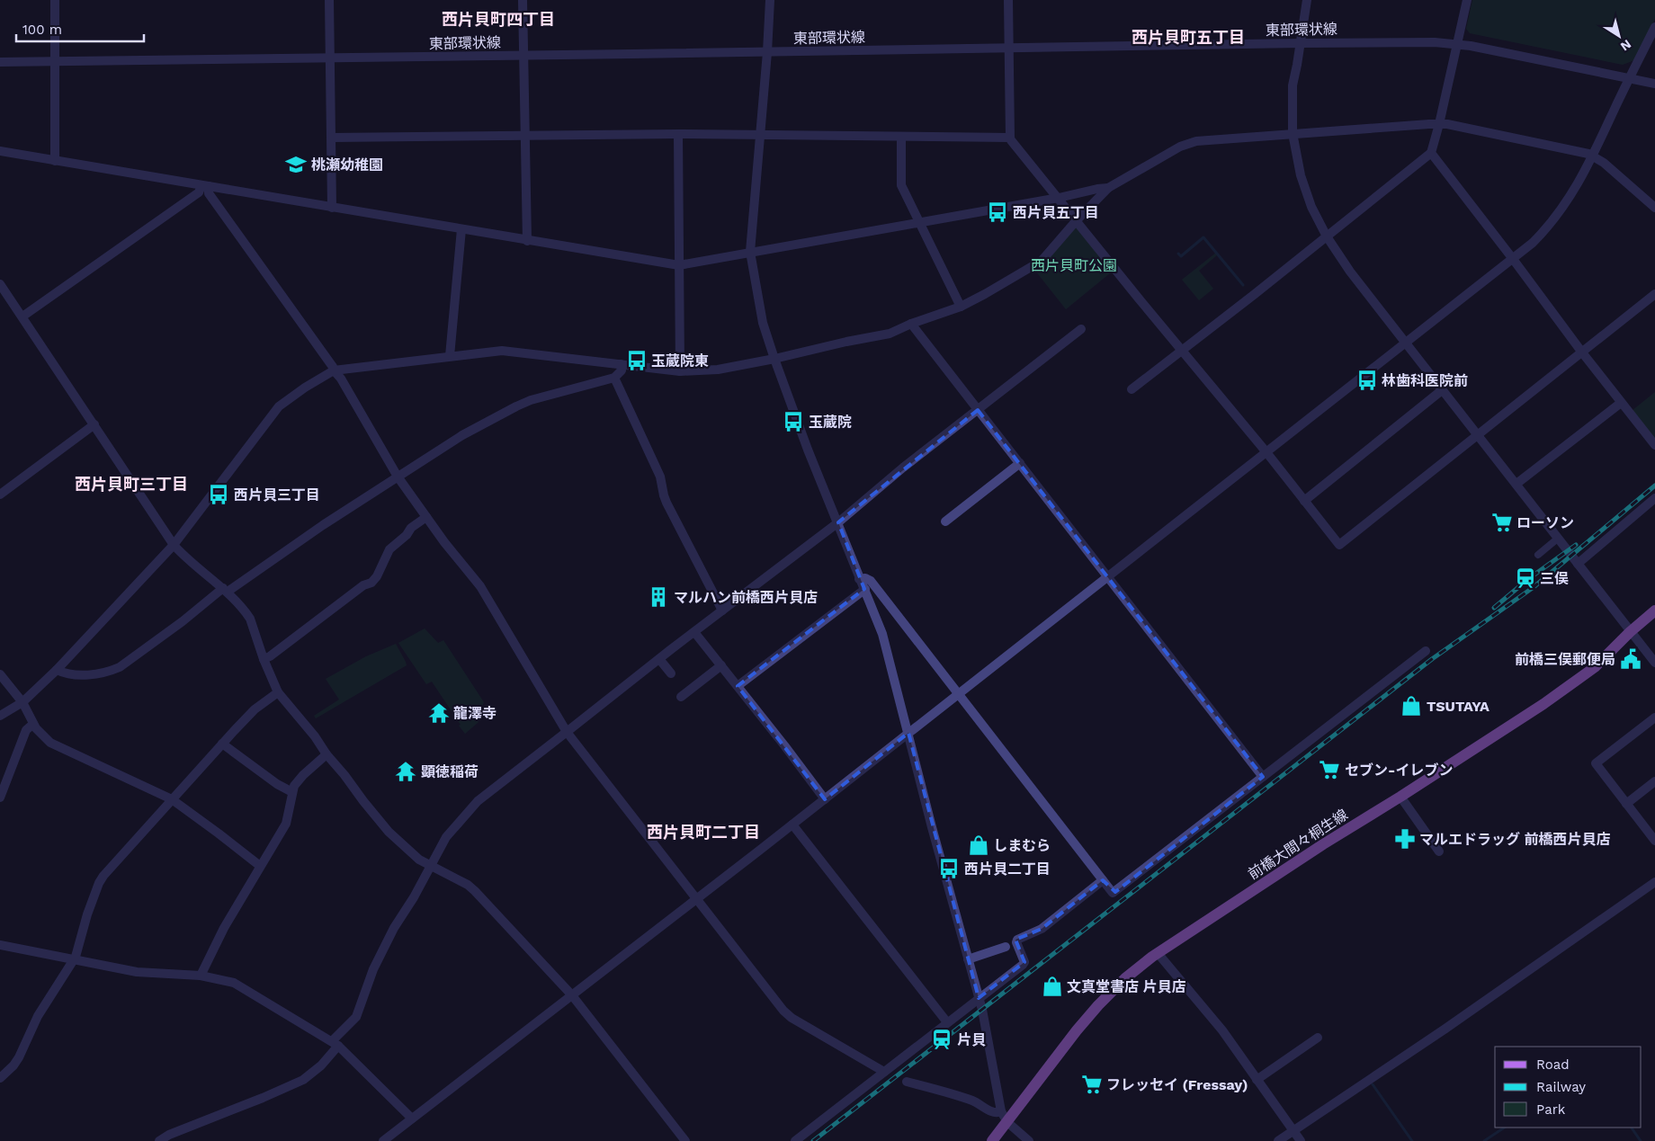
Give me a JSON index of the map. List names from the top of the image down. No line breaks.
{"streets":{"main road":["前橋大間々桐生線"],"street":["東部環状線"]},"districts":["西片貝町四丁目","西片貝町五丁目","西片貝町三丁目","西片貝町二丁目"],"parks":["西片貝町公園"],"places":{"school or university":["桃瀬幼稚園"],"bus stop":["西片貝五丁目","玉蔵院東","林歯科医院前","玉蔵院","西片貝三丁目","西片貝二丁目"],"supermarket":["ローソン","セブン-イレブン","フレッセイ (Fressay)"],"station":["三俣","片貝"],"building":["マルハン前橋西片貝店"],"public building":["前橋三俣郵便局"],"shop":["TSUTAYA","しまむら","文真堂書店 片貝店"],"temple":["龍澤寺","顕徳稲荷"],"pharmacy":["マルエドラッグ 前橋西片貝店"]},"legend":["Road","Railway","Park"],"scale_bar":"100 m","north":"bottom right"}
